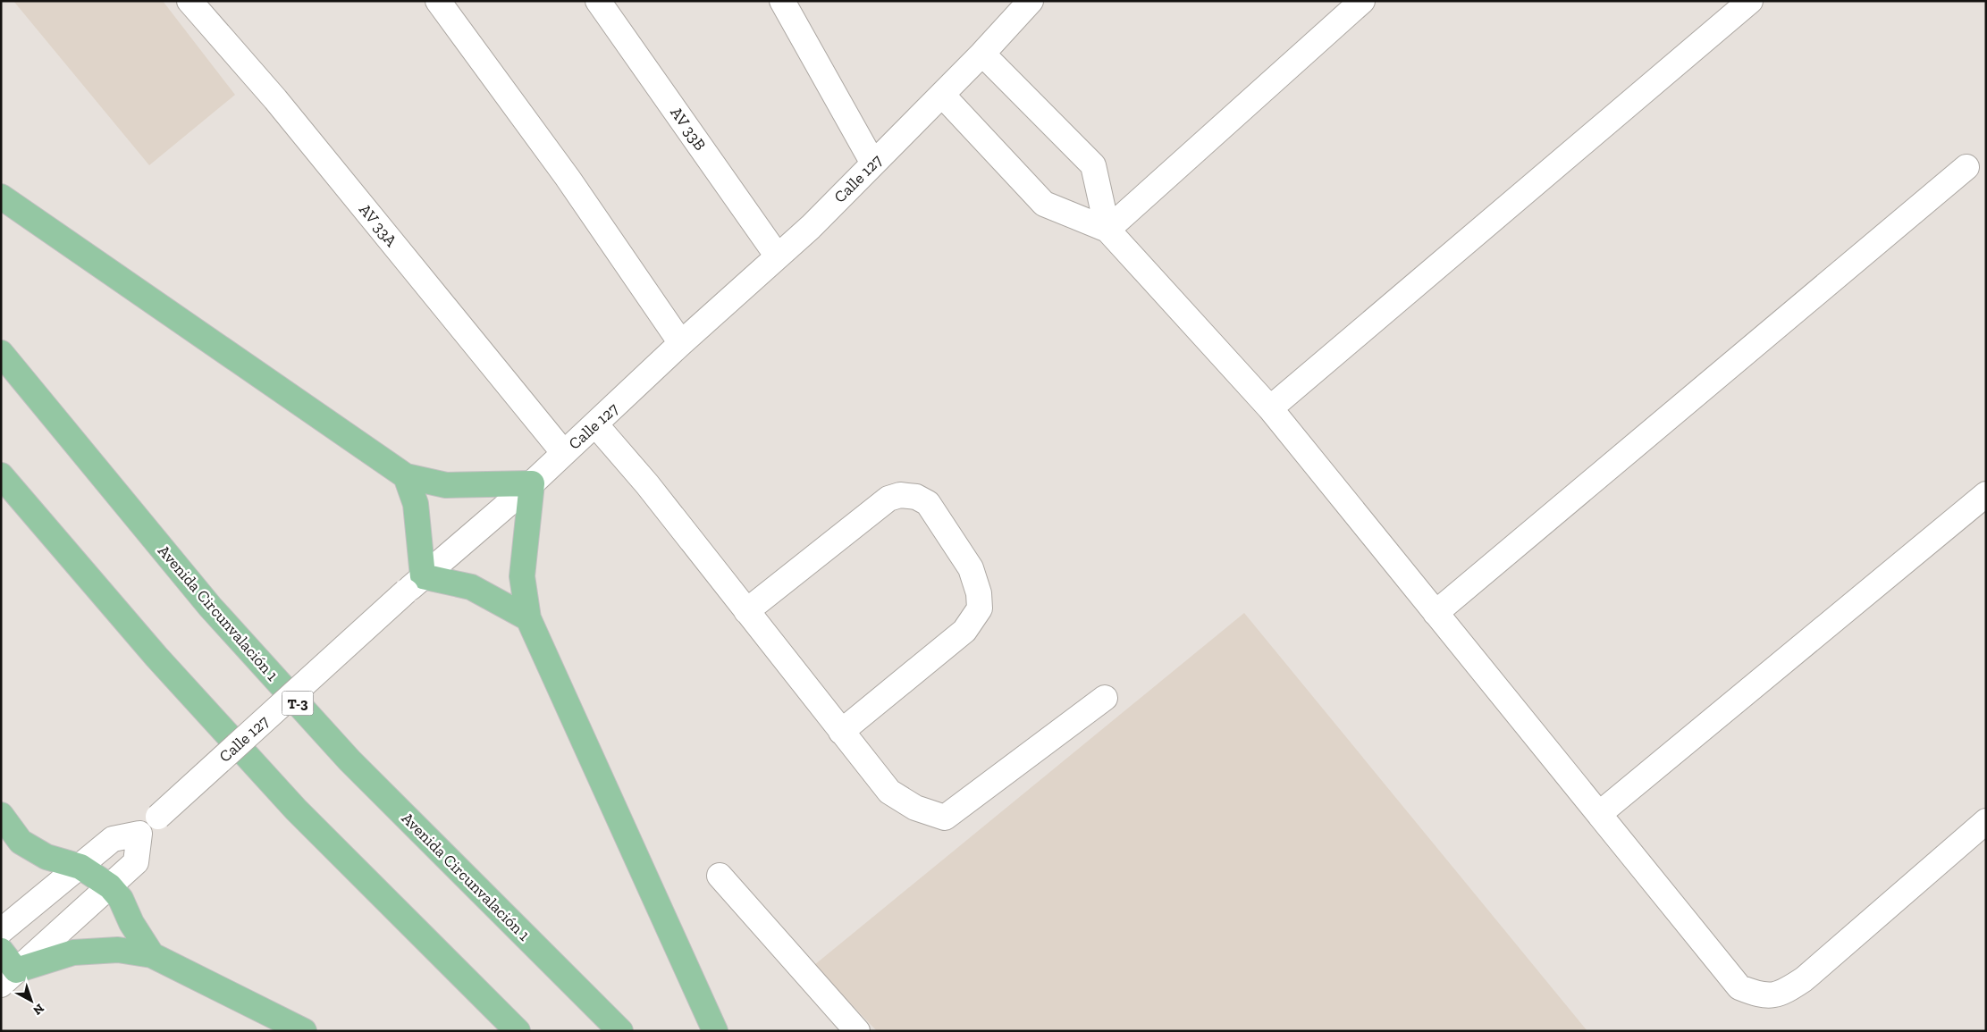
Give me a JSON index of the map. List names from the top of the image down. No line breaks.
{"streets":{"main road":["Avenida Circunvalación 1","T-3"],"street":["AV 33B","Calle 127","AV 33A"]},"crossings":[["AV 33B","Calle 127"],["Calle 127","AV 33A"]],"north":"bottom right"}
